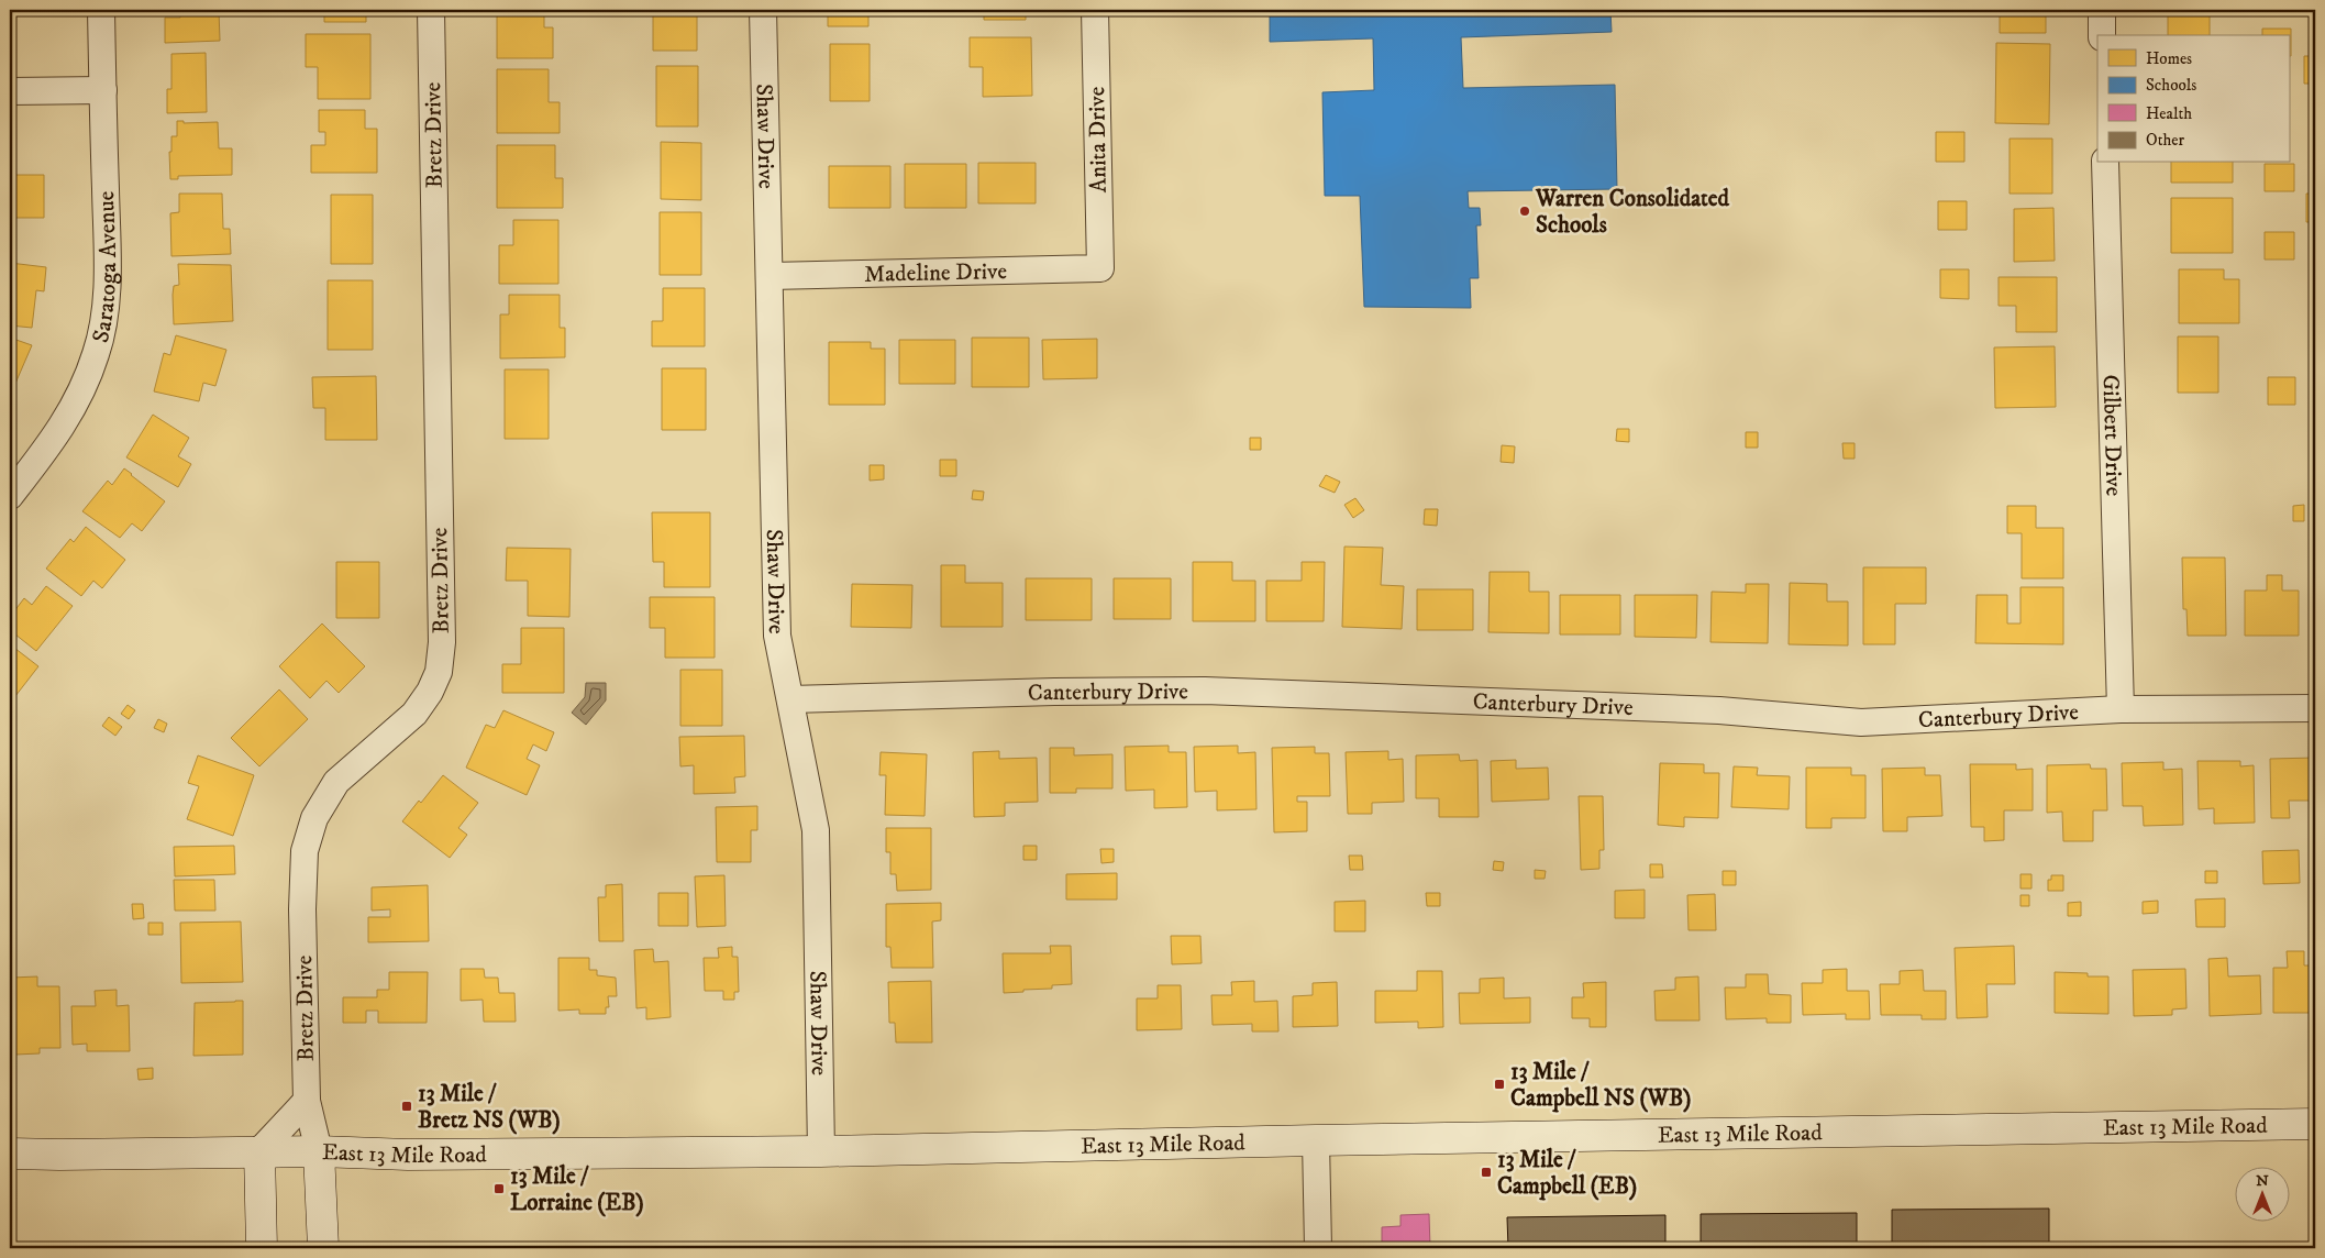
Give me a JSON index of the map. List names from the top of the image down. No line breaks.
{"streets":{"main road":["East 13 Mile Road"],"street":["Bretz Drive","Shaw Drive","Anita Drive","Saratoga Avenue","Madeline Drive","Gilbert Drive","Canterbury Drive"]},"crossings":[["Bretz Drive","East 13 Mile Road"],["Shaw Drive","Madeline Drive"],["Shaw Drive","Canterbury Drive"],["Shaw Drive","East 13 Mile Road"],["Anita Drive","Madeline Drive"],["Gilbert Drive","Canterbury Drive"]],"places":{"other":["Warren Consolidated Schools"],"transit":["13 Mile / Campbell NS (WB)","13 Mile / Bretz NS (WB)","13 Mile / Campbell (EB)","13 Mile / Lorraine (EB)"]},"legend":["Homes","Schools","Health","Other"],"north":"top"}
